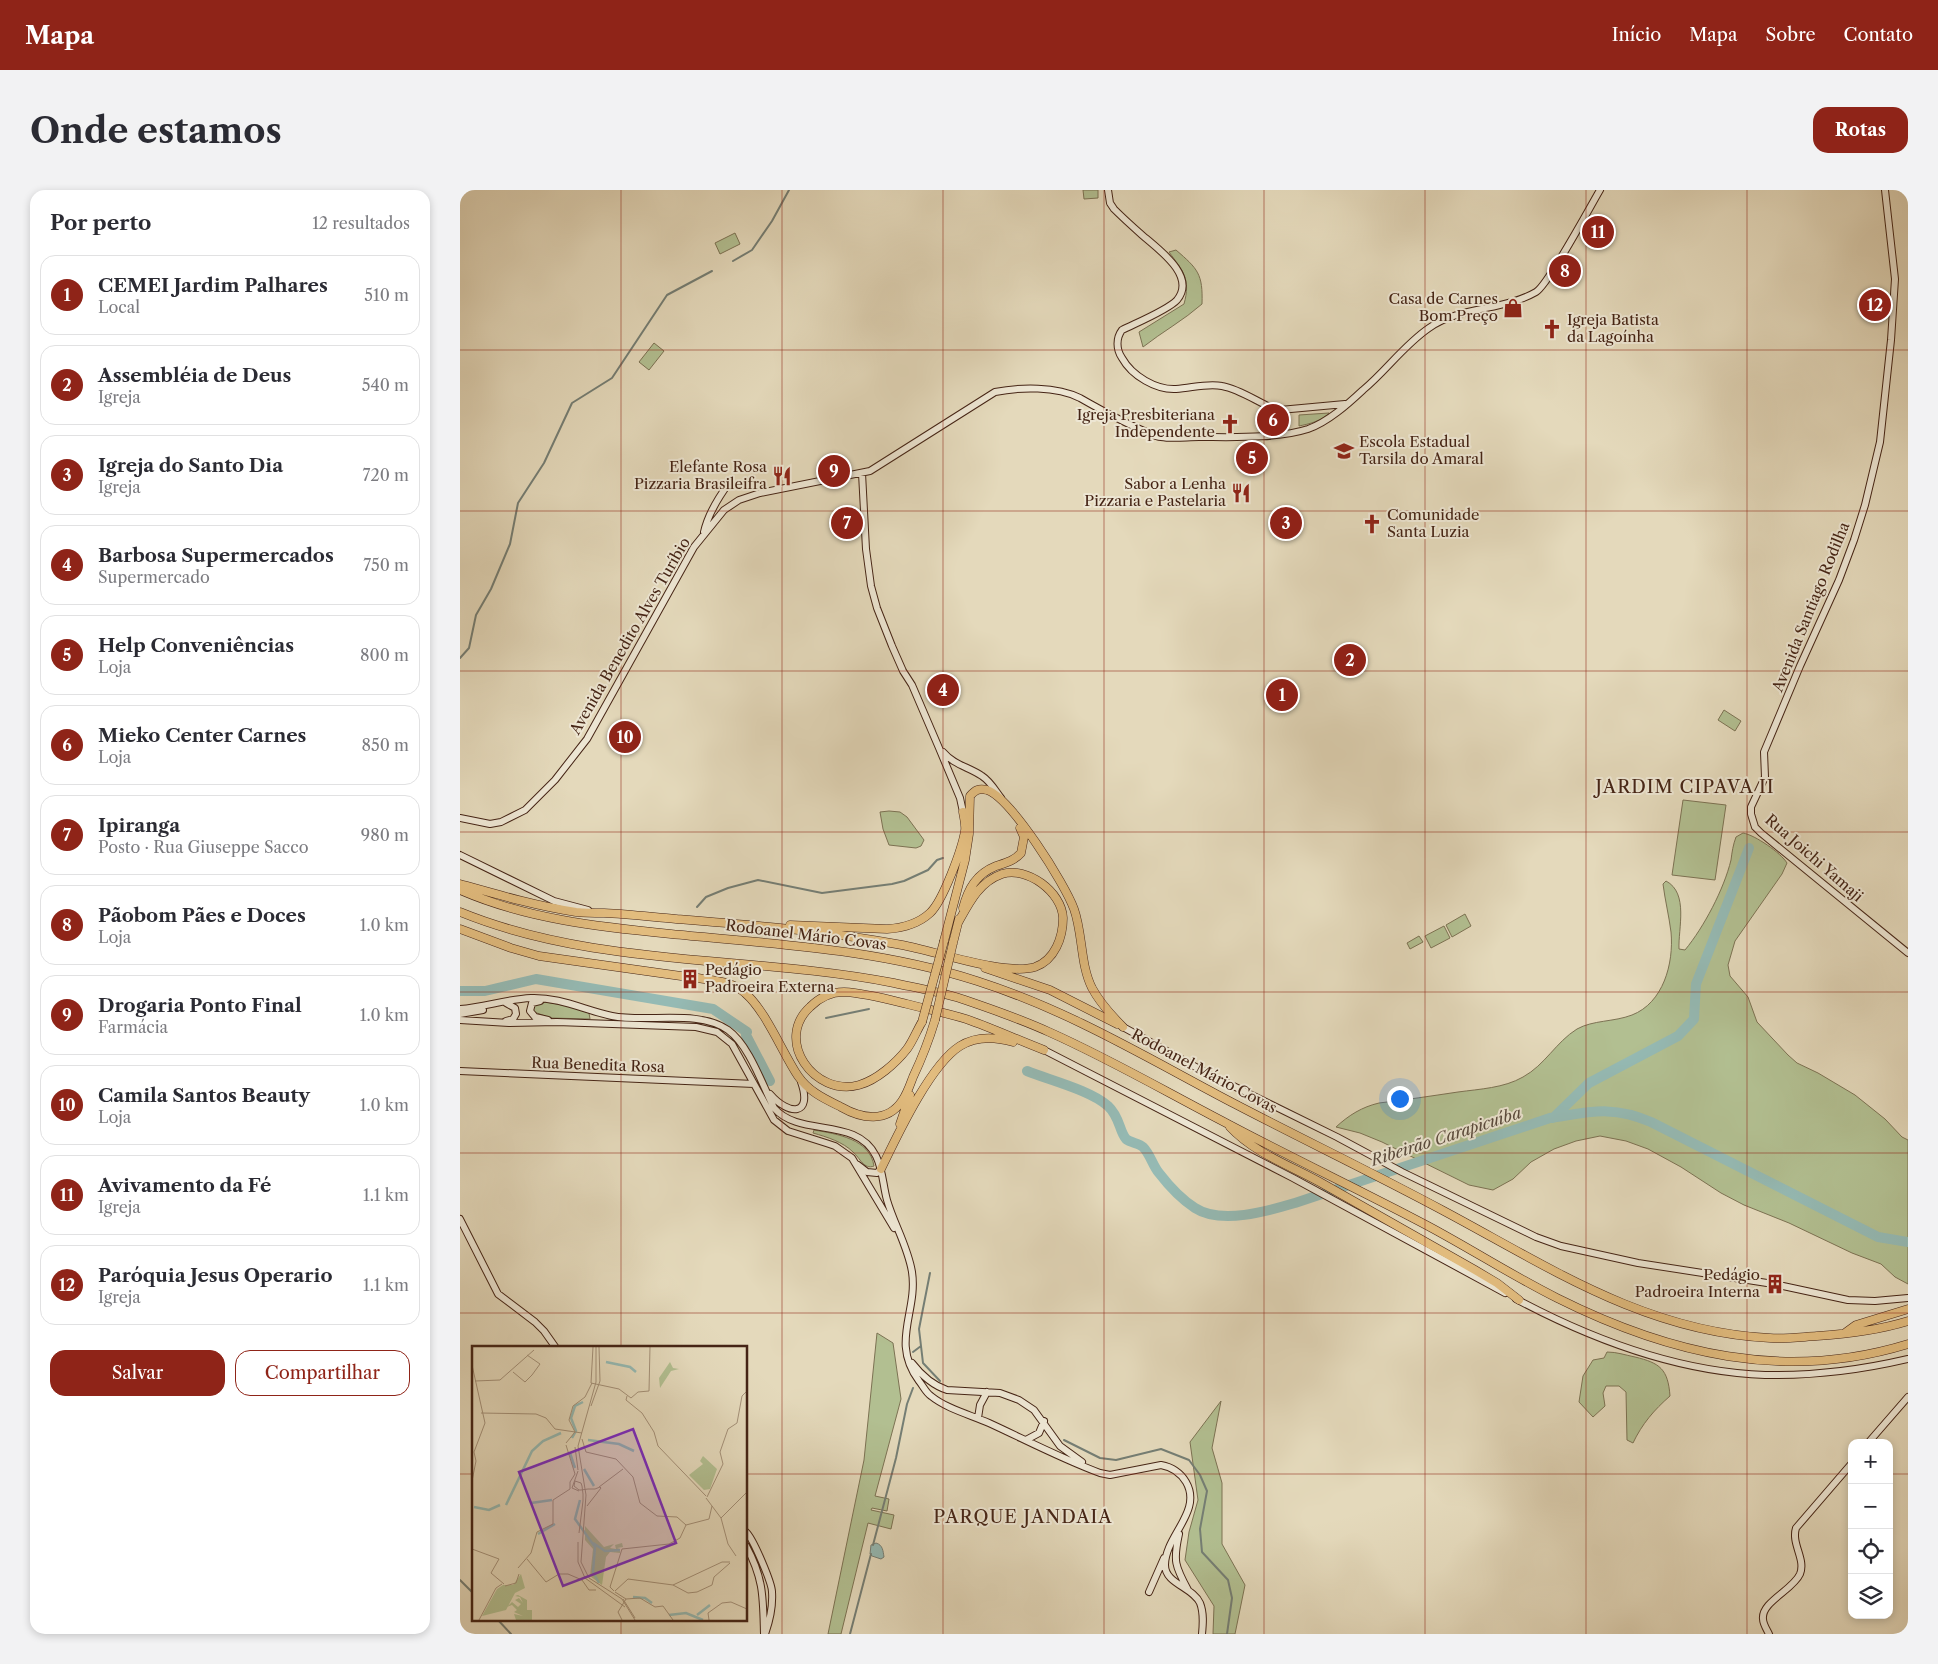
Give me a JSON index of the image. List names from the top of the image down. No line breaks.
{"streets":{"highway":["Rodoanel Mário Covas"],"main road":["Avenida Santiago Rodilha","Avenida Benedito Alves Turíbio","Rua Joichi Yamaji","Rua Benedita Rosa"]},"crossings":[["Avenida Santiago Rodilha","Rua Joichi Yamaji"]],"districts":["JARDIM CIPAVA II","PARQUE JANDAIA"],"water":["Ribeirão Carapicuíba"],"places":{"shop":["Casa de Carnes Bom Preço"],"church":["Igreja Batista da Lagoínha","Igreja Presbiteriana Independente","Comunidade Santa Luzia"],"school or university":["Escola Estadual Tarsila do Amaral"],"restaurant":["Elefante Rosa Pizzaria Brasileifra","Sabor a Lenha Pizzaria e Pastelaria"],"building":["Pedágio Padroeira Externa","Pedágio Padroeira Interna"]},"page":{"header":"Mapa","nav":["Início","Mapa","Sobre","Contato"],"buttons":["Rotas",["Salvar","Compartilhar"]],"title":"Onde estamos","heading":["Por perto","12 resultados"],"pins":["11","8","12","6","5","9","3","7","2","4","1","10"],"list":[{"mark":"1","name":"CEMEI Jardim Palhares","note":"Local","value":"510 m"},{"mark":"2","name":"Assembléia de Deus","note":"Igreja","value":"540 m"},{"mark":"3","name":"Igreja do Santo Dia","note":"Igreja","value":"720 m"},{"mark":"4","name":"Barbosa Supermercados","note":"Supermercado","value":"750 m"},{"mark":"5","name":"Help Conveniências","note":"Loja","value":"800 m"},{"mark":"6","name":"Mieko Center Carnes","note":"Loja","value":"850 m"},{"mark":"7","name":"Ipiranga","note":"Posto · Rua Giuseppe Sacco","value":"980 m"},{"mark":"8","name":"Pãobom Pães e Doces","note":"Loja","value":"1.0 km"},{"mark":"9","name":"Drogaria Ponto Final","note":"Farmácia","value":"1.0 km"},{"mark":"10","name":"Camila Santos Beauty","note":"Loja","value":"1.0 km"},{"mark":"11","name":"Avivamento da Fé","note":"Igreja","value":"1.1 km"},{"mark":"12","name":"Paróquia Jesus Operario","note":"Igreja","value":"1.1 km"}],"map_buttons":["+","−"]}}
